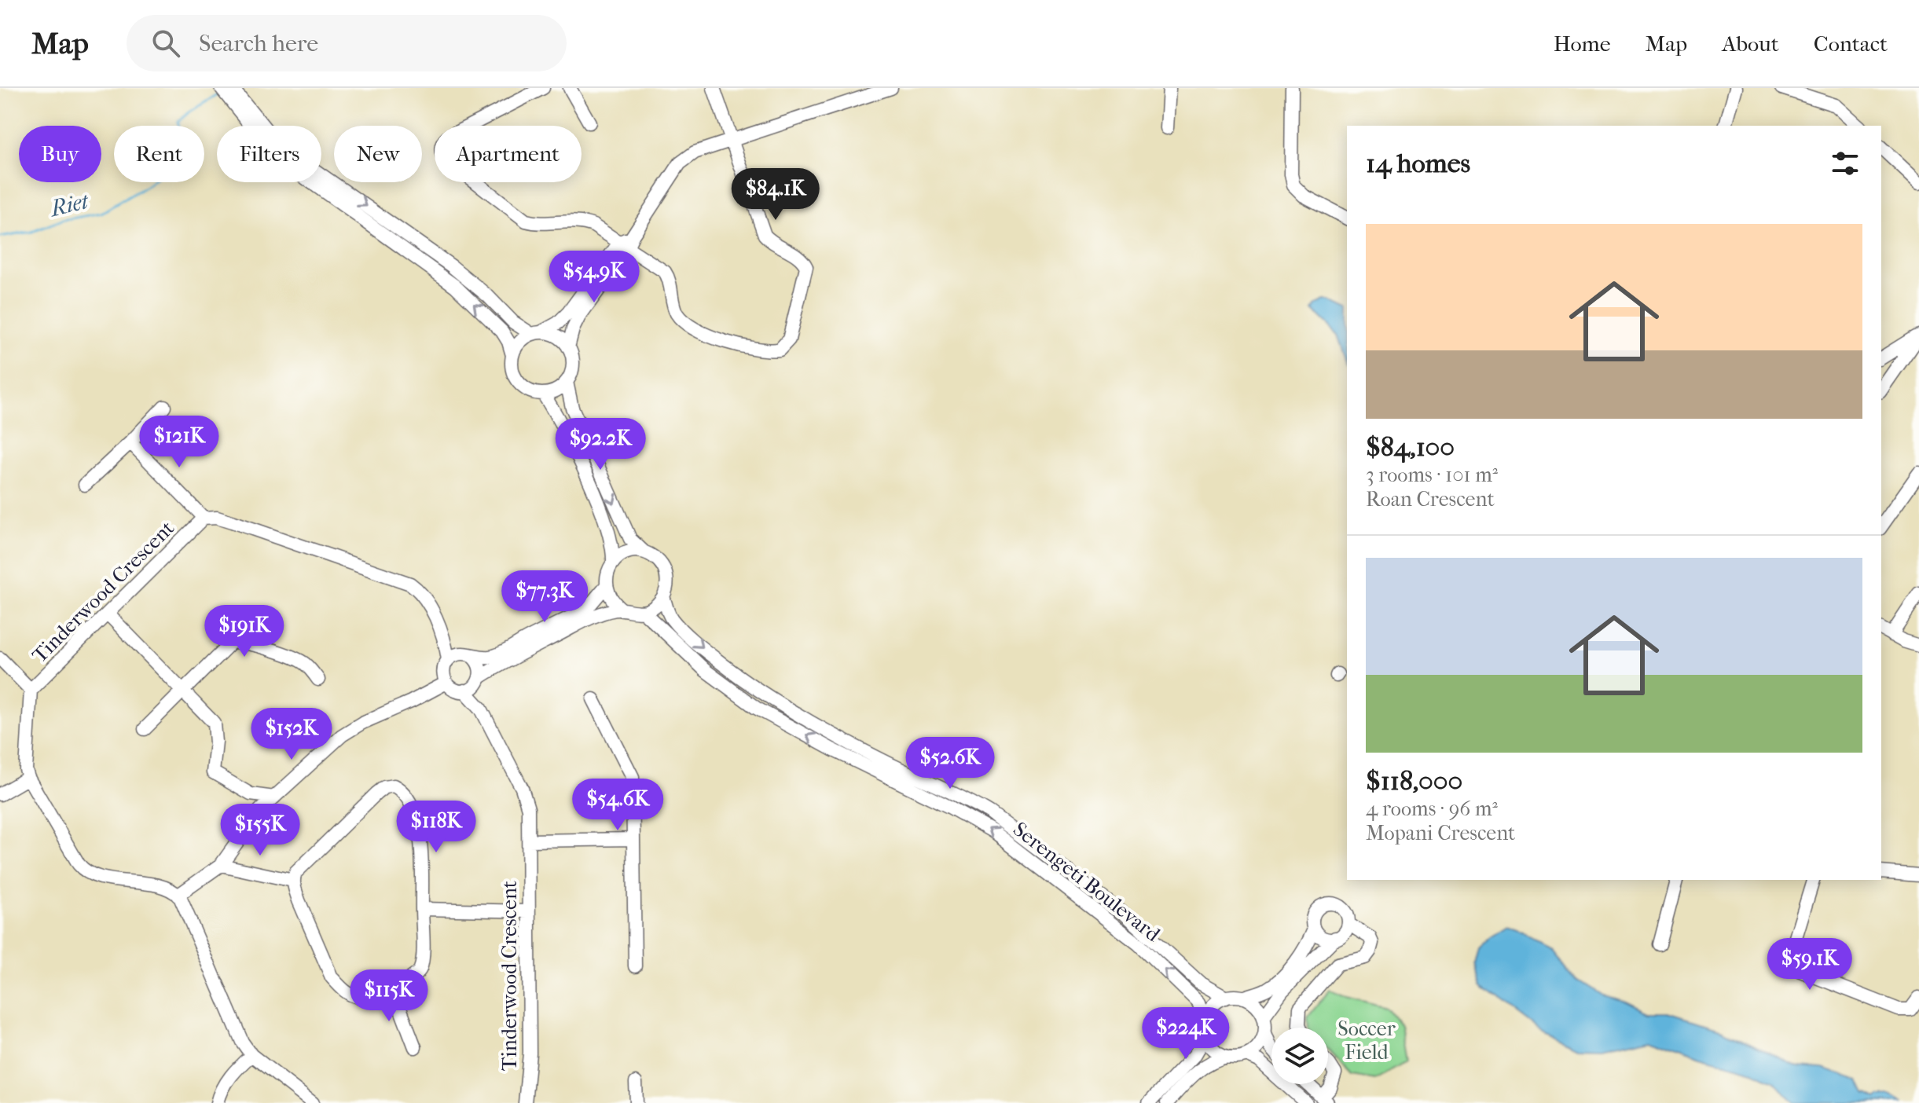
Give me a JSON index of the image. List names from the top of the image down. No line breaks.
{"streets":{"street":["Tinderwood Crescent","Serengeti Boulevard"]},"water":["Riet"],"parks":["Soccer Field"],"page":{"header":"Map","search":"Search here","nav":["Home","Map","About","Contact"],"chip":["Buy","Rent","Filters","New","Apartment"],"heading":"14 homes","price":["$84.1K","$54.9K","$121K","$92.2K","$77.3K","$191K","$152K","$52.6K","$54.6K","$118K","$155K","$59.1K","$115K","$224K"],"list":[{"name":"$84,100","note":"3 rooms · 101 m² · Roan Crescent"},{"name":"$118,000","note":"4 rooms · 96 m² · Mopani Crescent"}]}}
